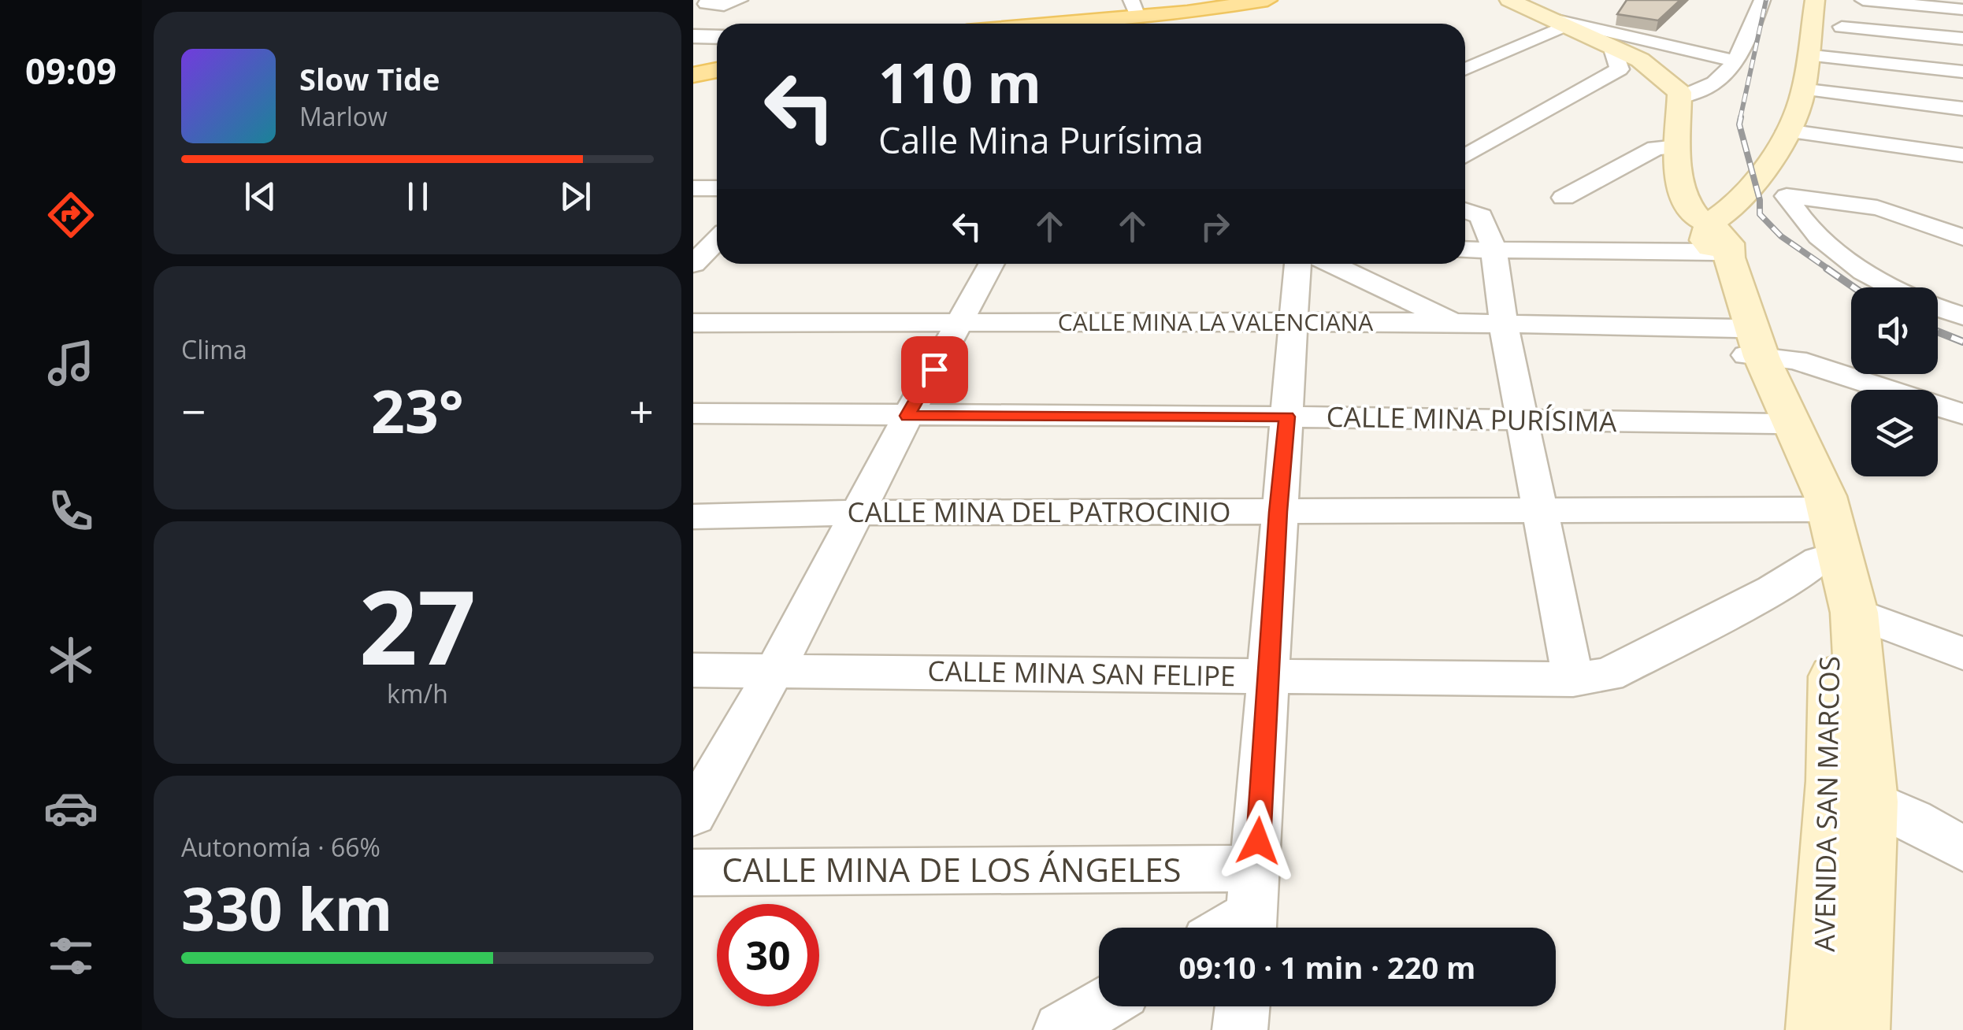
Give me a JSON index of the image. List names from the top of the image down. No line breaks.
{"streets":{"main road":["AVENIDA SAN MARCOS"],"street":["CALLE MINA LA VALENCIANA","CALLE MINA PURÍSIMA","CALLE MINA DEL PATROCINIO","CALLE MINA SAN FELIPE","CALLE MINA DE LOS ÁNGELES"]},"crossings":[["CALLE MINA LA VALENCIANA","AVENIDA SAN MARCOS"],["CALLE MINA PURÍSIMA","AVENIDA SAN MARCOS"],["CALLE MINA DEL PATROCINIO","AVENIDA SAN MARCOS"],["CALLE MINA SAN FELIPE","AVENIDA SAN MARCOS"]],"page":{"tabs":"09:09","turn":["110 m","Calle Mina Purísima"],"song":["Slow Tide","Marlow"],"tile":["Clima",["27","km/h"],["Autonomía · 66%","330 km"]],"heat":["−","23°","+"],"limit":"30","trip":"09:10 · 1 min · 220 m"}}
